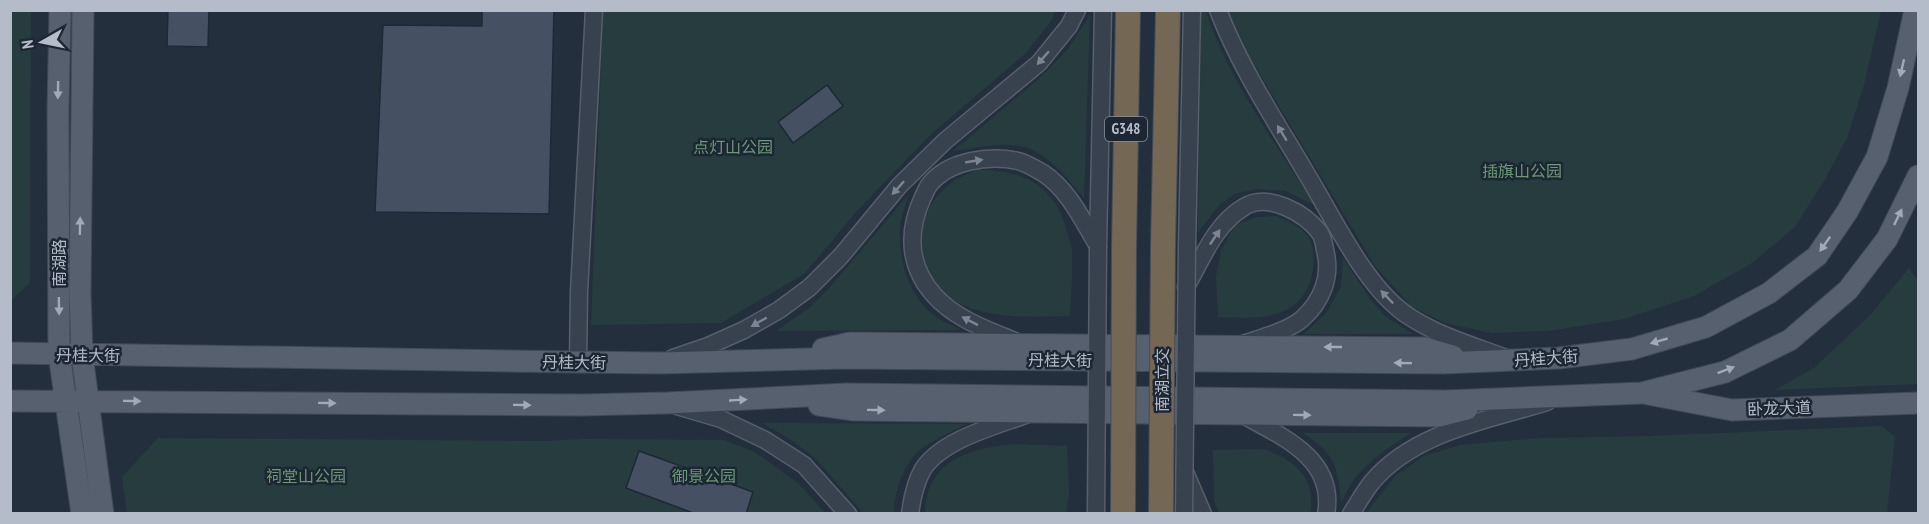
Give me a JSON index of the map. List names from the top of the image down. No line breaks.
{"streets":{"highway":["G348","南湖立交"],"main road":["南湖路","丹桂大街","卧龙大道"]},"crossings":[["南湖路","丹桂大街"]],"parks":["点灯山公园","插旗山公园","祠堂山公园","御景公园"],"north":"left"}
